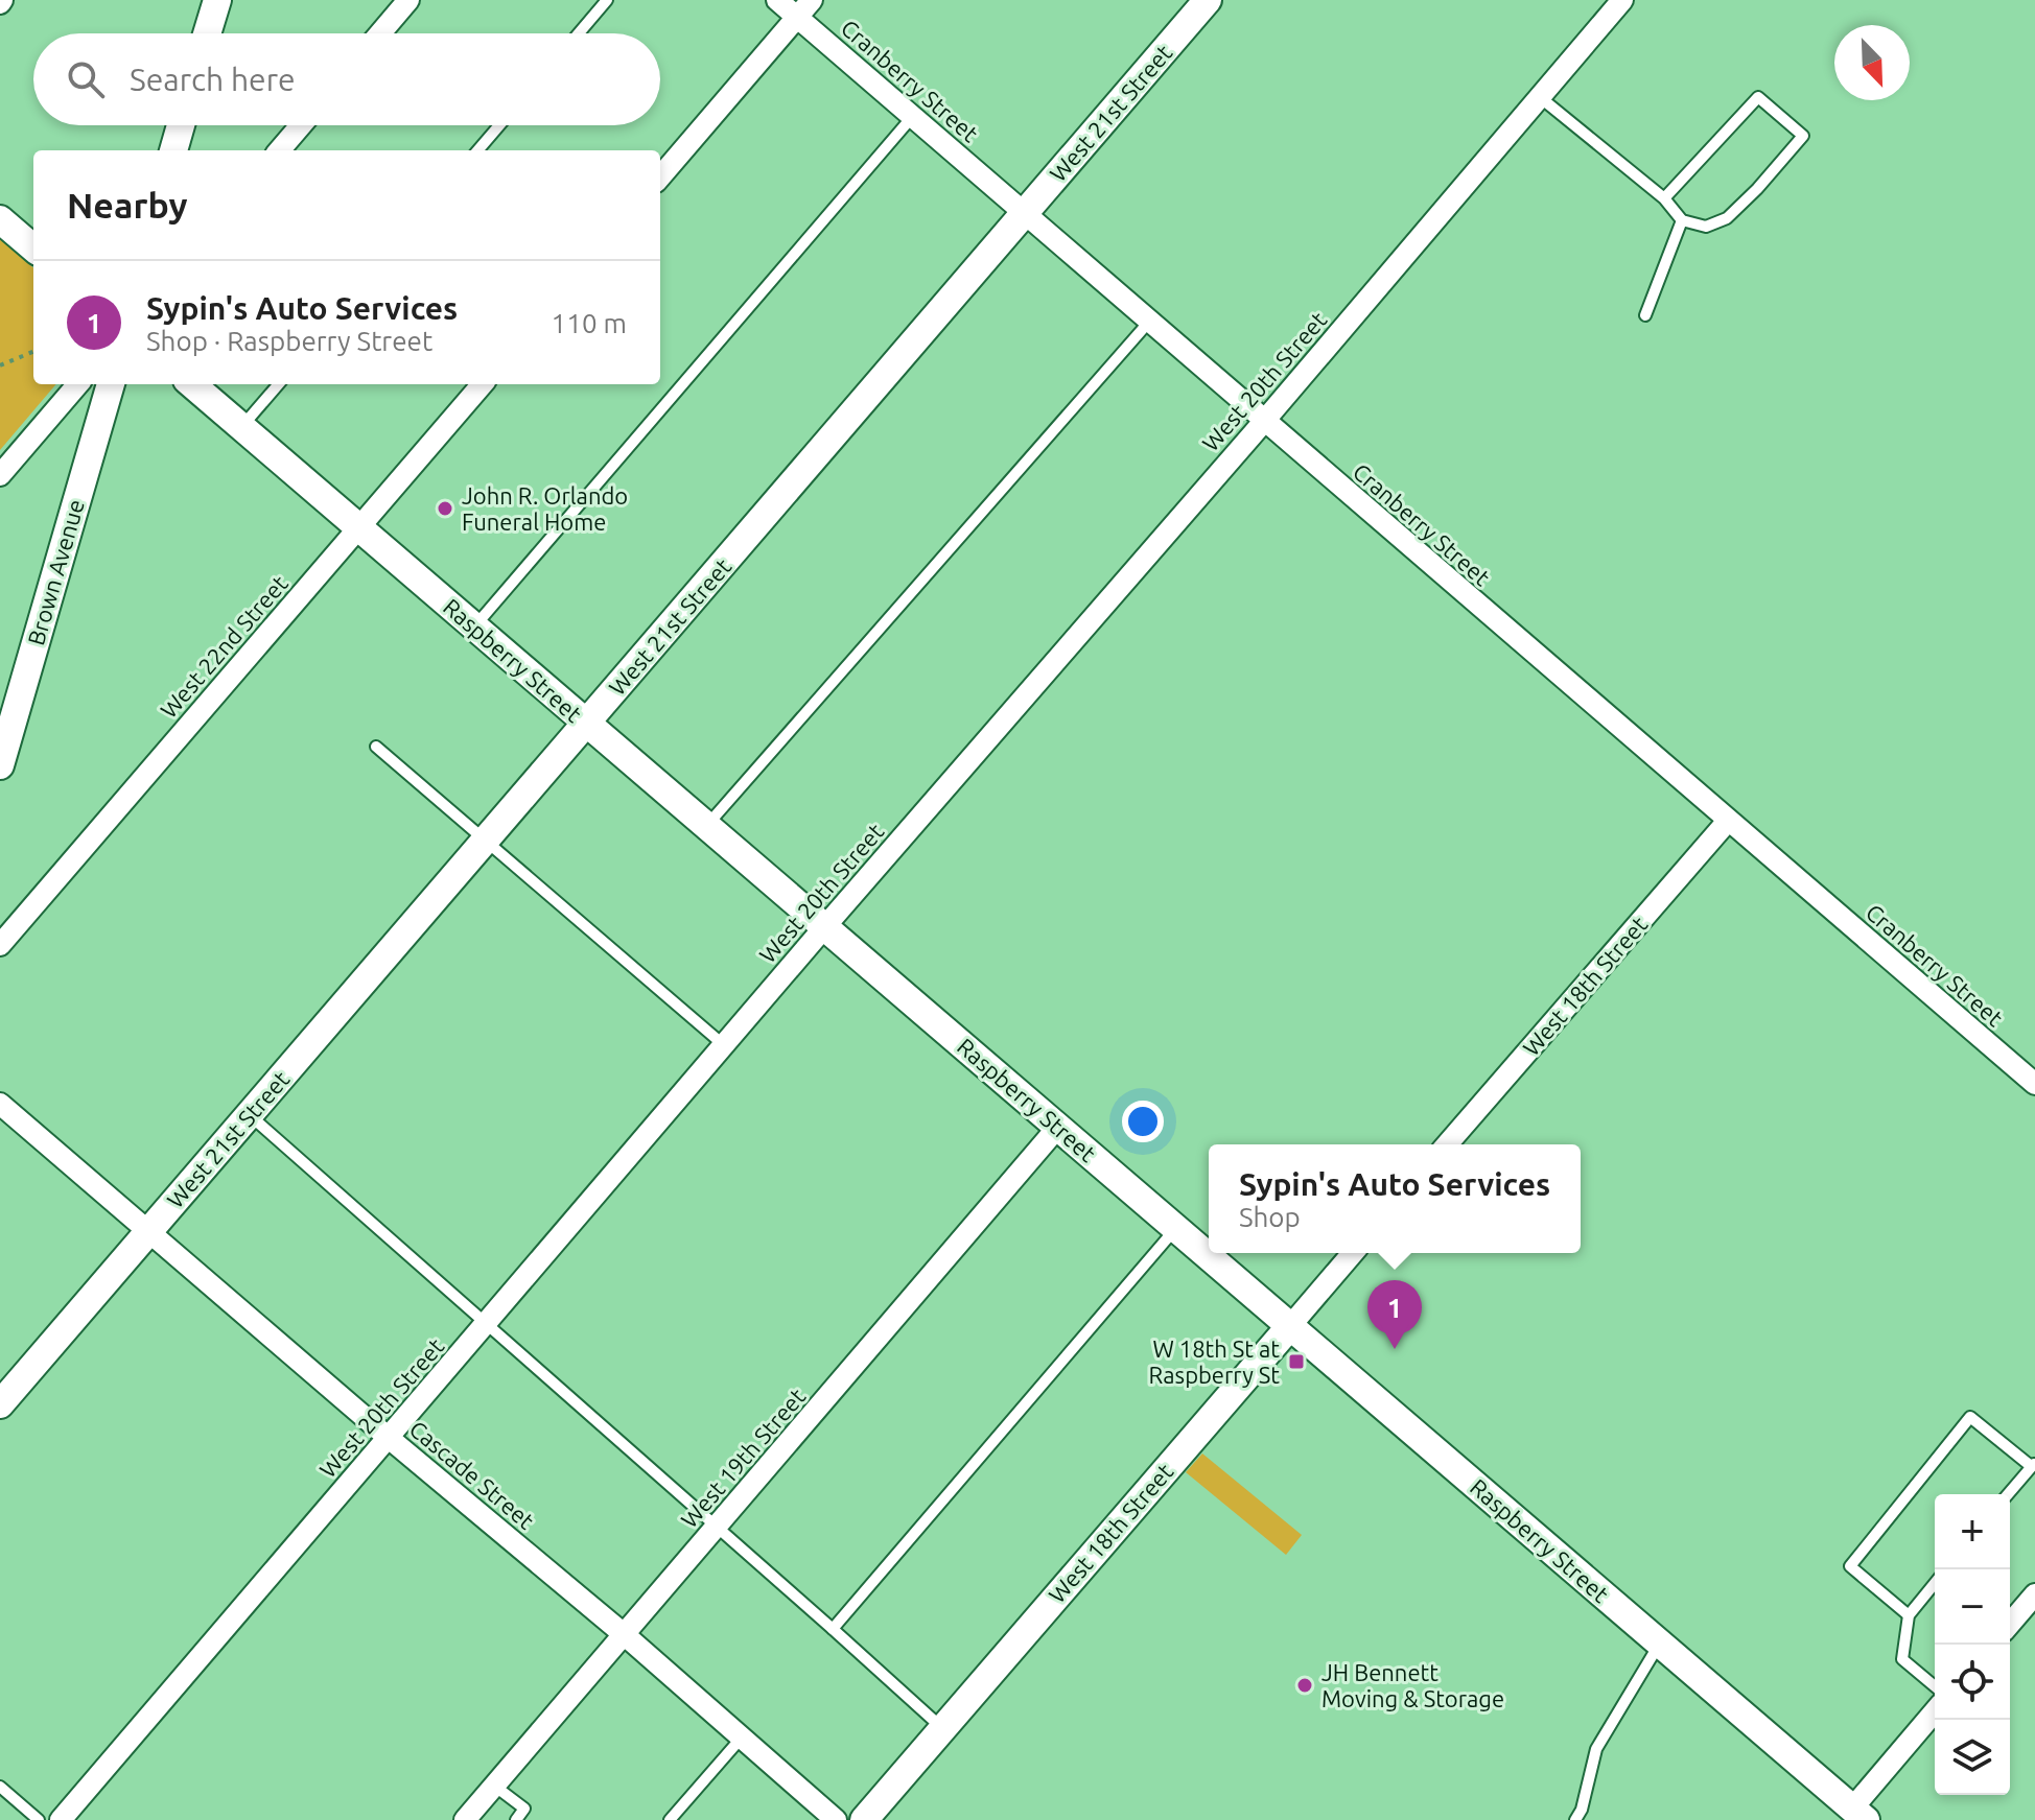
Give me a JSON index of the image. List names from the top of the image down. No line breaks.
{"streets":{"street":["Cranberry Street","West 21st Street","West 20th Street","Brown Avenue","West 22nd Street","Raspberry Street","West 18th Street","West 19th Street","Cascade Street"]},"crossings":[["Cranberry Street","West 21st Street"],["Cranberry Street","West 20th Street"],["Cranberry Street","West 18th Street"],["West 21st Street","Raspberry Street"],["West 21st Street","Cascade Street"],["West 20th Street","Raspberry Street"],["West 20th Street","Cascade Street"],["West 22nd Street","Raspberry Street"],["Raspberry Street","West 18th Street"],["Raspberry Street","West 19th Street"],["West 19th Street","Cascade Street"]],"places":{"other":["John R. Orlando Funeral Home","JH Bennett Moving & Storage"],"transit":["W 18th St at Raspberry St"]},"north":"bottom right","page":{"search":"Search here","heading":"Nearby","list":[{"mark":"1","name":"Sypin's Auto Services","note":"Shop · Raspberry Street","value":"110 m"}],"popup":["Sypin's Auto Services","Shop"],"pins":"1","map_buttons":["+","−"]}}
